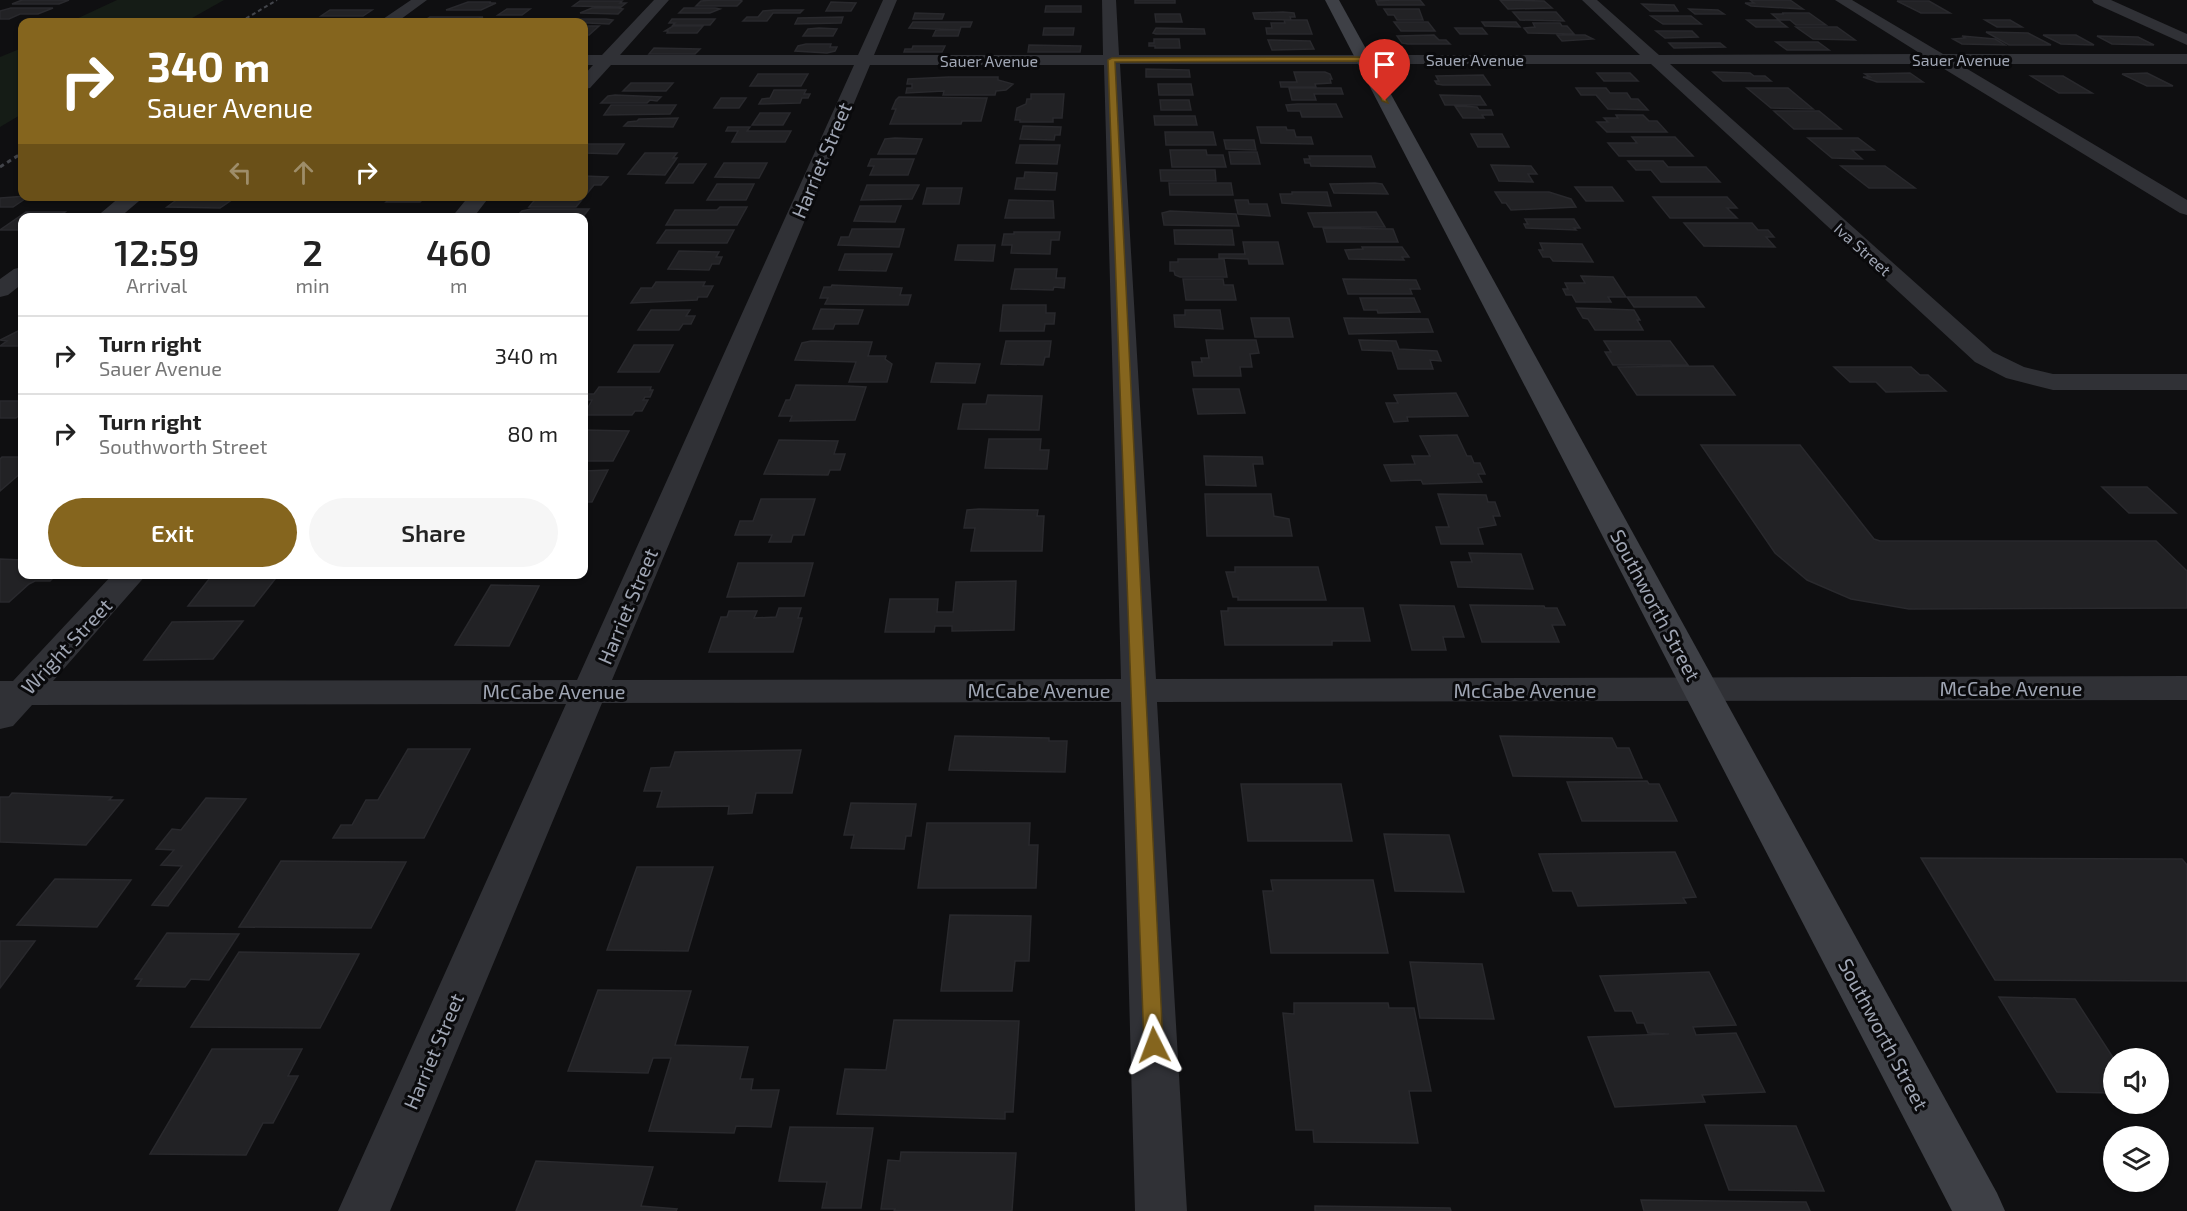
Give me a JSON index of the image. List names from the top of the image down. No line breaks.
{"streets":{"main road":["Southworth Street"],"street":["Sauer Avenue","Harriet Street","Iva Street","Wright Street","McCabe Avenue"]},"crossings":[["Sauer Avenue","Harriet Street"],["Sauer Avenue","Iva Street"],["Sauer Avenue","Southworth Street"],["Harriet Street","McCabe Avenue"],["Southworth Street","McCabe Avenue"],["Wright Street","McCabe Avenue"]],"page":{"turn":["340 m","Sauer Avenue"],"eta":["12:59","Arrival","2","min","460","m"],"list":[{"name":"Turn right","note":"Sauer Avenue","value":"340 m"},{"name":"Turn right","note":"Southworth Street","value":"80 m"}],"buttons":["Exit","Share"]}}
